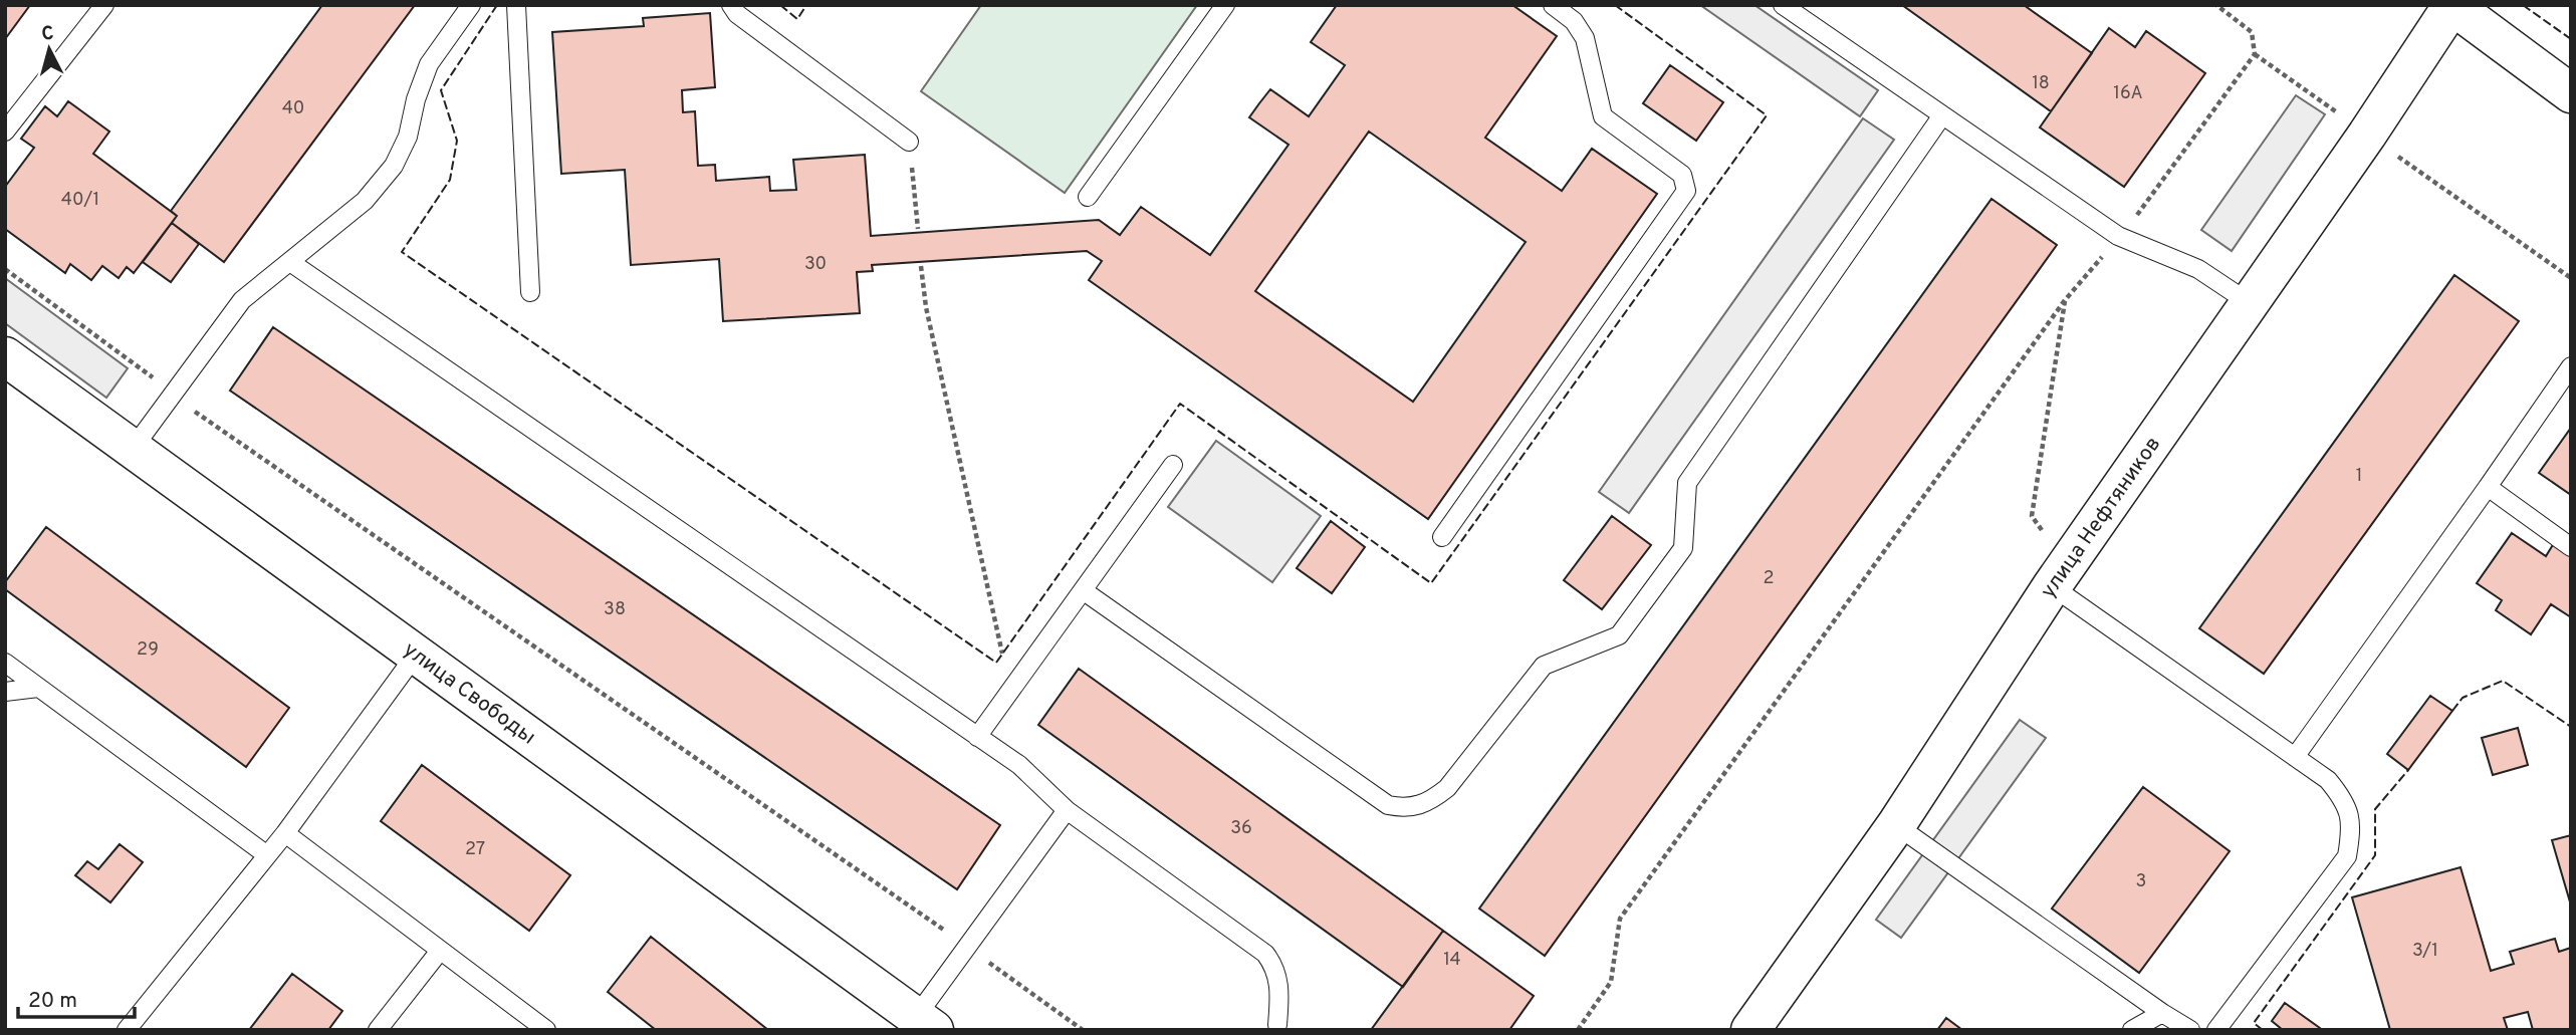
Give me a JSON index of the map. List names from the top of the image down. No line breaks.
{"streets":{"main road":["улица Нефтяников","улица Свободы"]},"house_numbers":["18","16А","40","40/1","30","1","2","38","29","36","27","3","3/1","14"],"scale_bar":"20 m","north":"top"}
